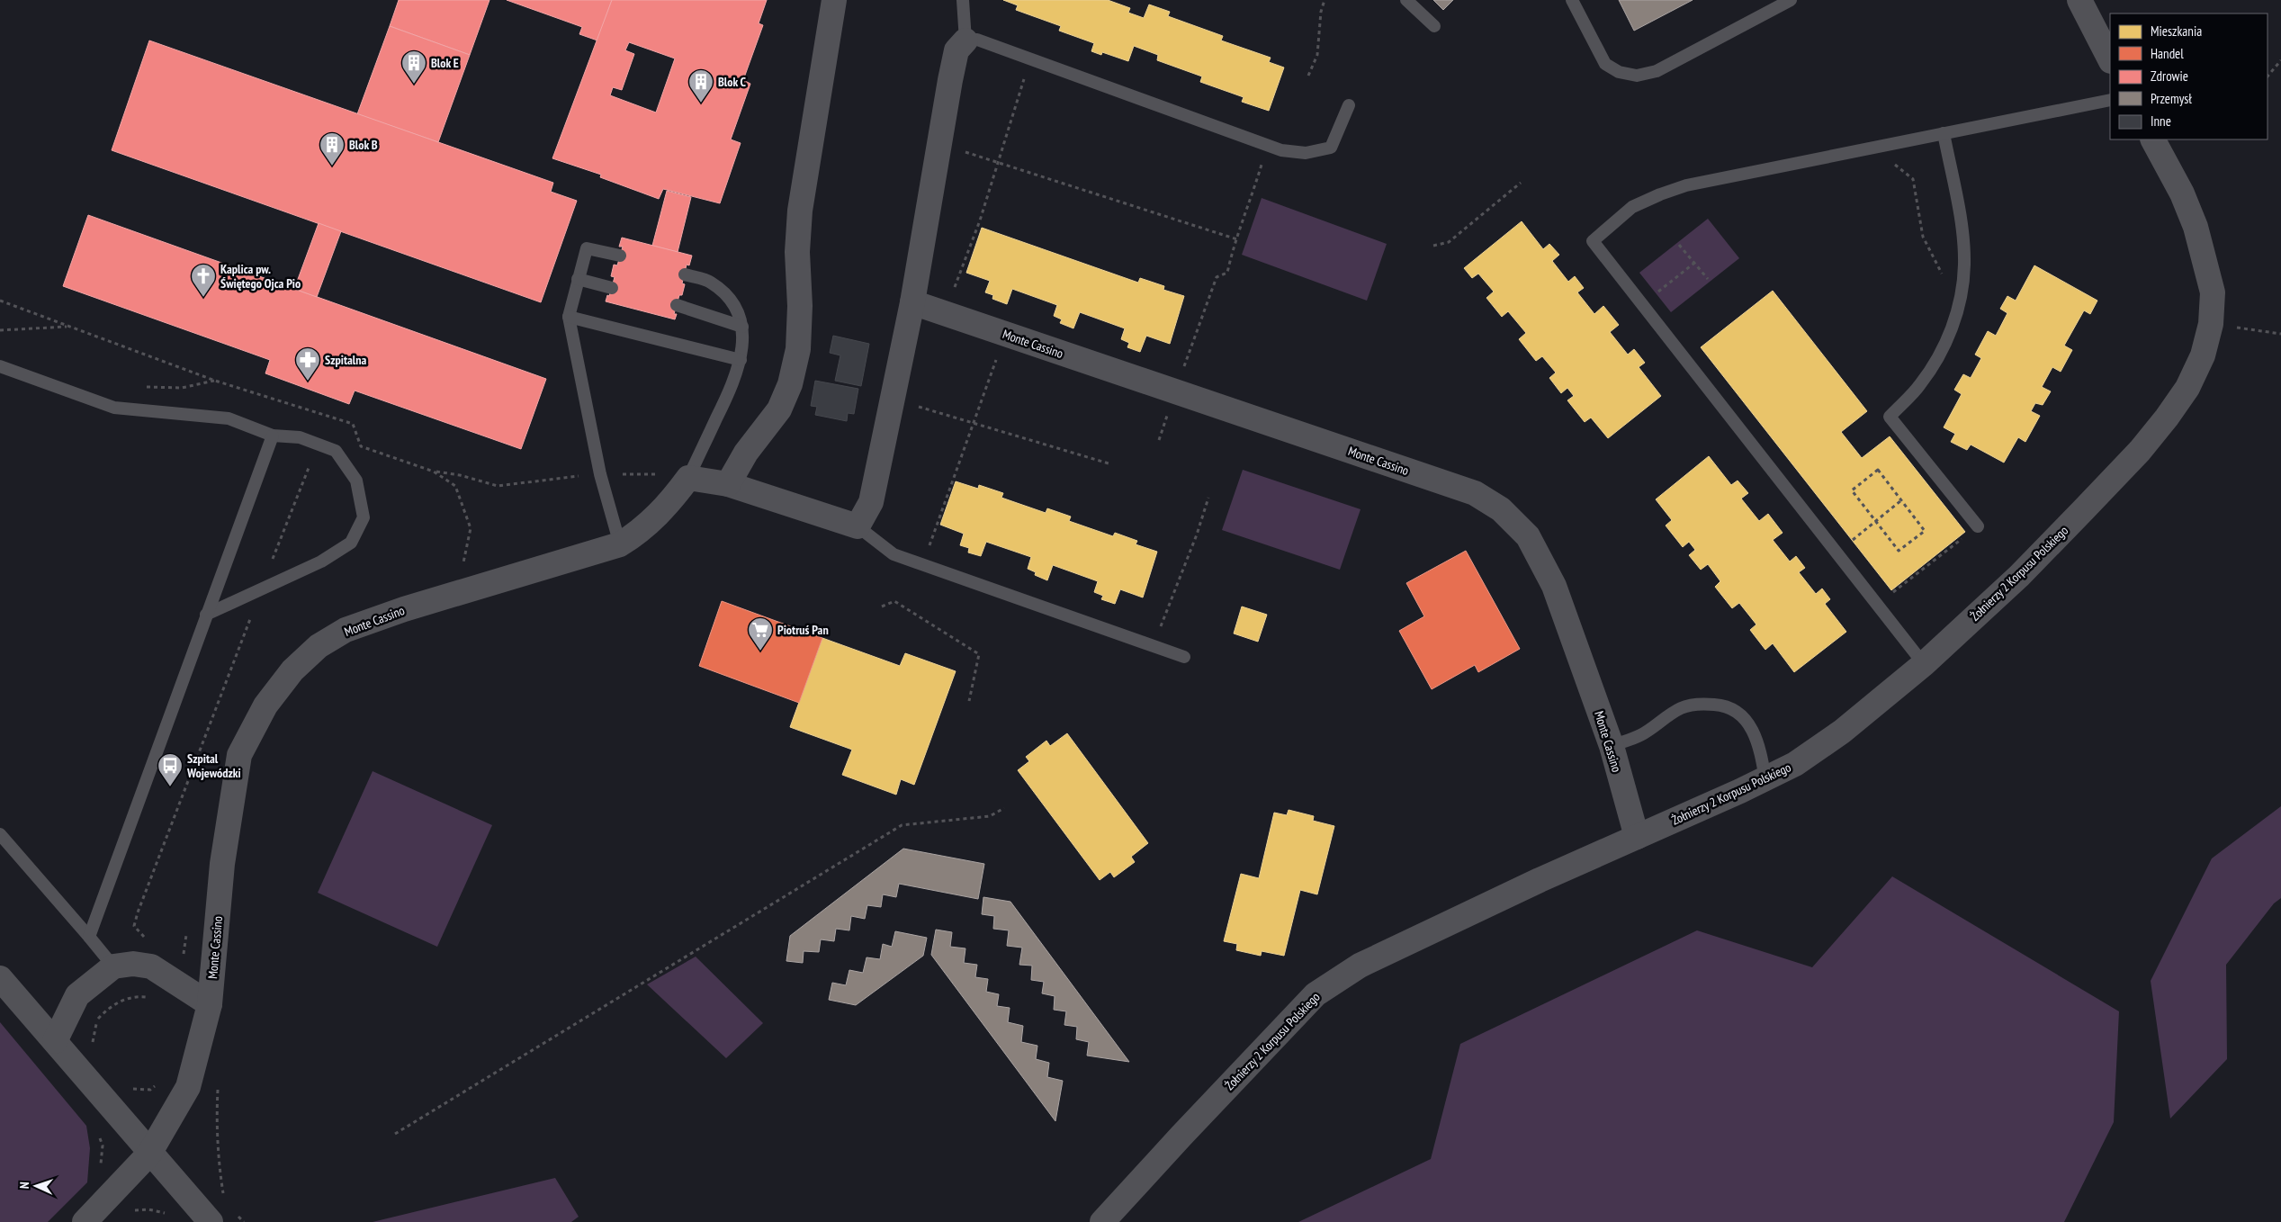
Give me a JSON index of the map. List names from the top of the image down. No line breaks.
{"streets":{"street":["Monte Cassino","Żołnierzy 2 Korpusu Polskiego"]},"crossings":[["Monte Cassino","Żołnierzy 2 Korpusu Polskiego"]],"places":{"building":["Blok E","Blok C","Blok B"],"church":["Kaplica pw. Świętego Ojca Pio"],"pharmacy":["Szpitalna"],"supermarket":["Piotruś Pan"],"bus stop":["Szpital Wojewódzki"]},"legend":["Mieszkania","Handel","Zdrowie","Przemysł","Inne"],"north":"left"}
